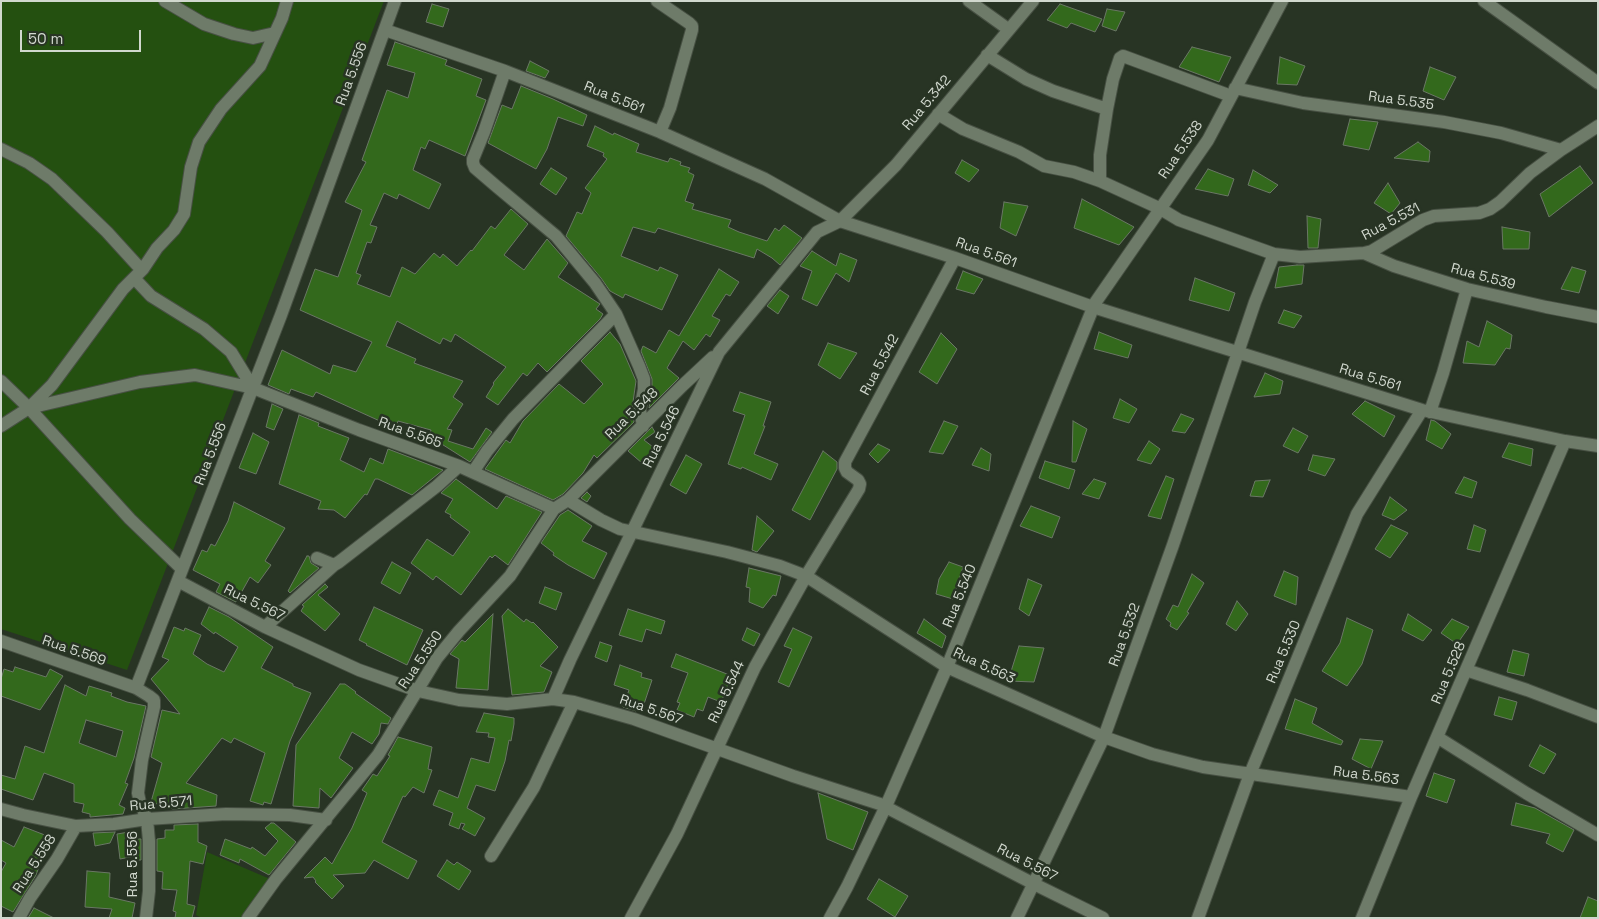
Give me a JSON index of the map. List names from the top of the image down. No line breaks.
{"streets":{"street":["Rua 5.556","Rua 5.561","Rua 5.535","Rua 5.342","Rua 5.538","Rua 5.531","Rua 5.539","Rua 5.542","Rua 5.548","Rua 5.565","Rua 5.546","Rua 5.540","Rua 5.567","Rua 5.532","Rua 5.569","Rua 5.530","Rua 5.550","Rua 5.563","Rua 5.528","Rua 5.544","Rua 5.571","Rua 5.558"]},"crossings":[["Rua 5.556","Rua 5.561"],["Rua 5.556","Rua 5.565"],["Rua 5.556","Rua 5.567"],["Rua 5.556","Rua 5.569"],["Rua 5.556","Rua 5.571"],["Rua 5.561","Rua 5.342"],["Rua 5.561","Rua 5.538"],["Rua 5.561","Rua 5.542"],["Rua 5.561","Rua 5.546"],["Rua 5.561","Rua 5.540"],["Rua 5.561","Rua 5.532"],["Rua 5.561","Rua 5.530"],["Rua 5.561","Rua 5.528"],["Rua 5.535","Rua 5.538"],["Rua 5.535","Rua 5.531"],["Rua 5.342","Rua 5.531"],["Rua 5.342","Rua 5.546"],["Rua 5.538","Rua 5.531"],["Rua 5.538","Rua 5.540"],["Rua 5.531","Rua 5.539"],["Rua 5.539","Rua 5.530"],["Rua 5.542","Rua 5.544"],["Rua 5.548","Rua 5.546"],["Rua 5.548","Rua 5.550"],["Rua 5.548","Rua 5.563"],["Rua 5.565","Rua 5.567"],["Rua 5.565","Rua 5.550"],["Rua 5.546","Rua 5.567"],["Rua 5.546","Rua 5.563"],["Rua 5.540","Rua 5.567"],["Rua 5.540","Rua 5.563"],["Rua 5.567","Rua 5.532"],["Rua 5.567","Rua 5.550"],["Rua 5.567","Rua 5.544"],["Rua 5.532","Rua 5.563"],["Rua 5.530","Rua 5.563"],["Rua 5.550","Rua 5.563"],["Rua 5.550","Rua 5.571"],["Rua 5.563","Rua 5.528"],["Rua 5.563","Rua 5.544"],["Rua 5.571","Rua 5.558"]],"scale_bar":"50 m"}
